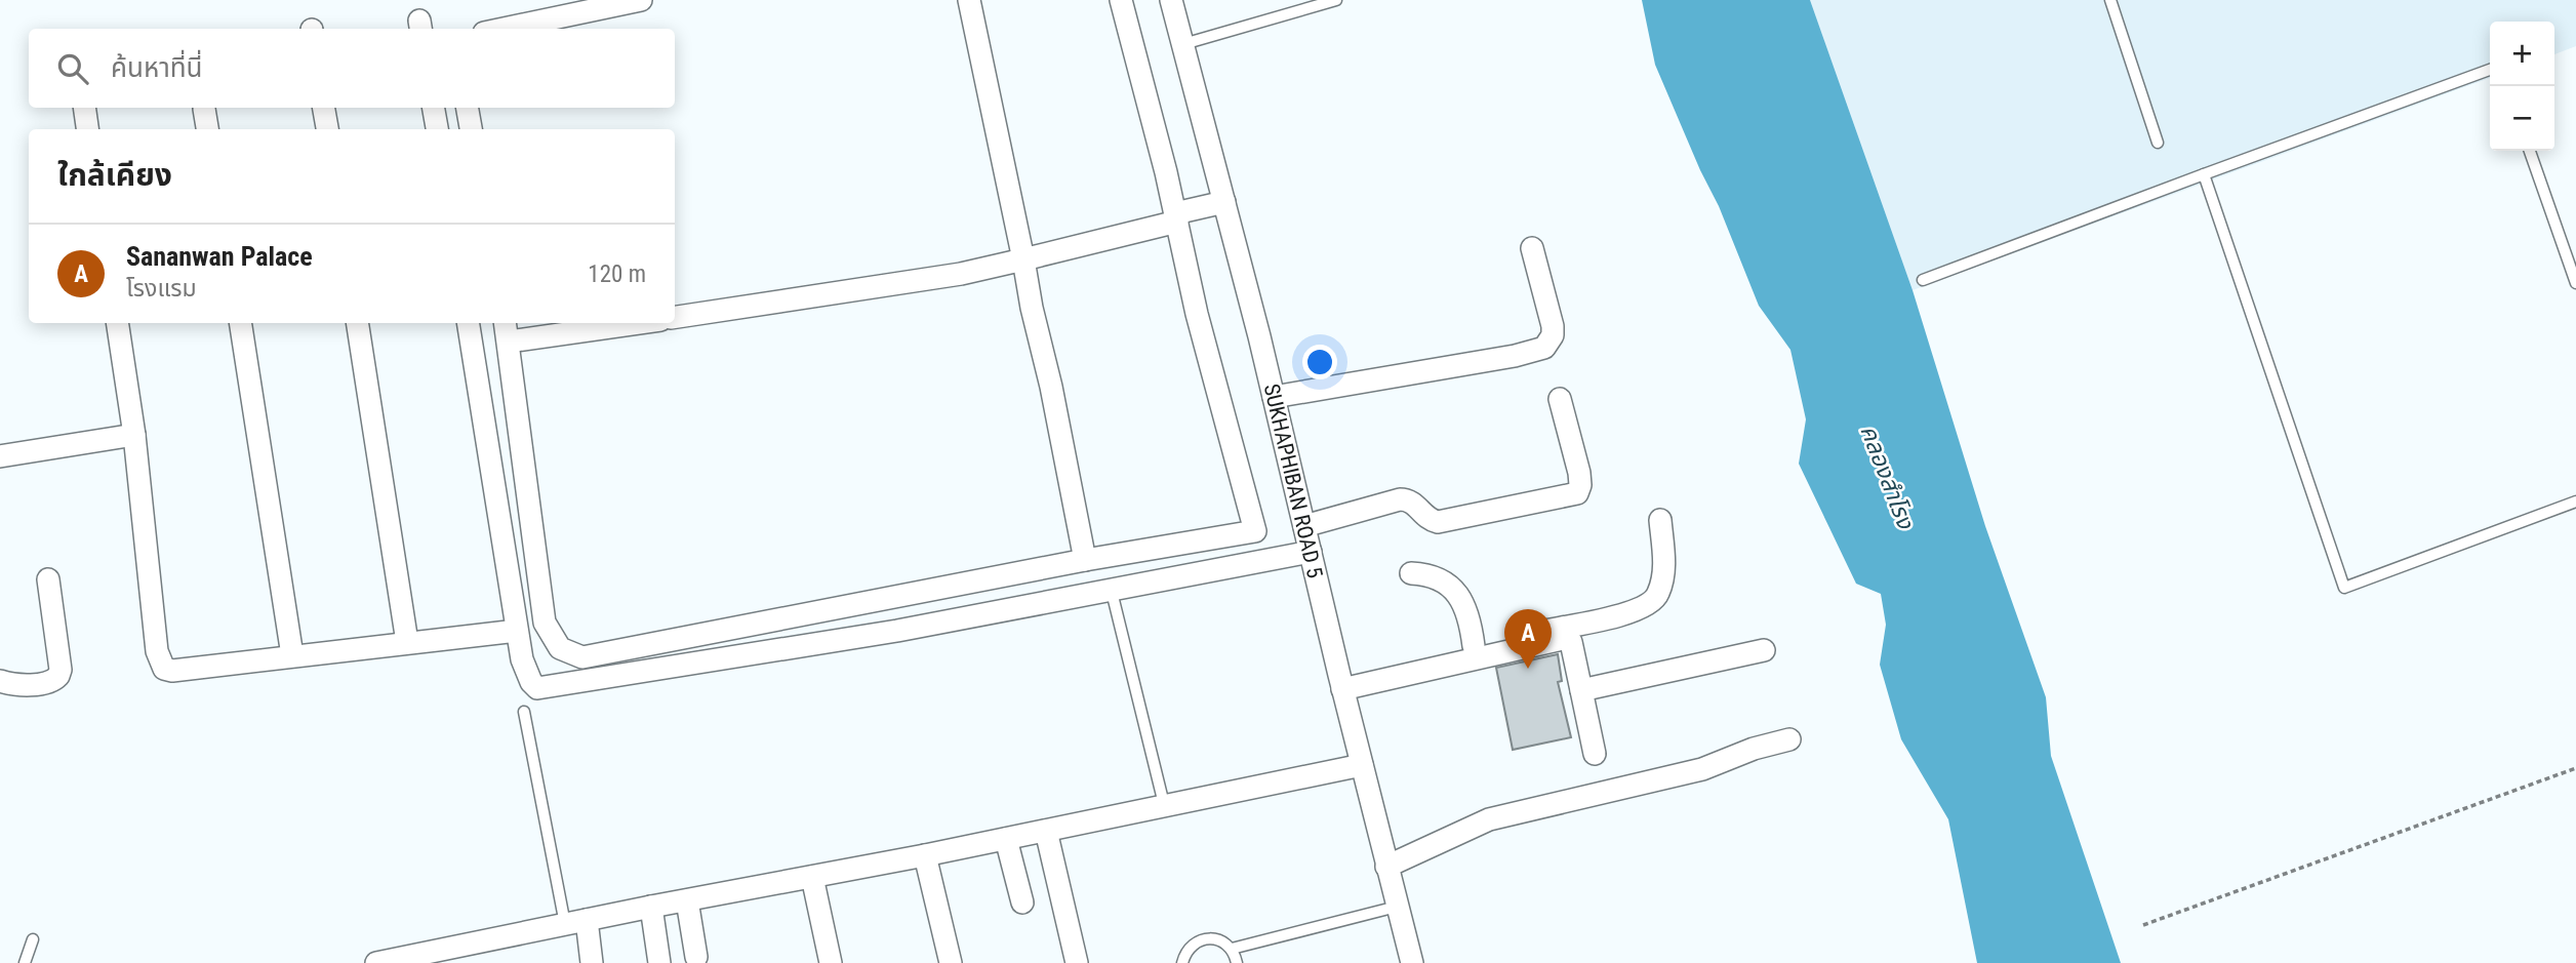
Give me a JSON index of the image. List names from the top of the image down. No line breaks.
{"streets":{"street":["SUKHAPHIBAN ROAD 5"]},"water":["คลองสำโรง"],"page":{"map_buttons":["+","−"],"search":"ค้นหาที่นี่","heading":"ใกล้เคียง","list":[{"mark":"A","name":"Sananwan Palace","note":"โรงแรม","value":"120 m"}],"pins":"A"}}
